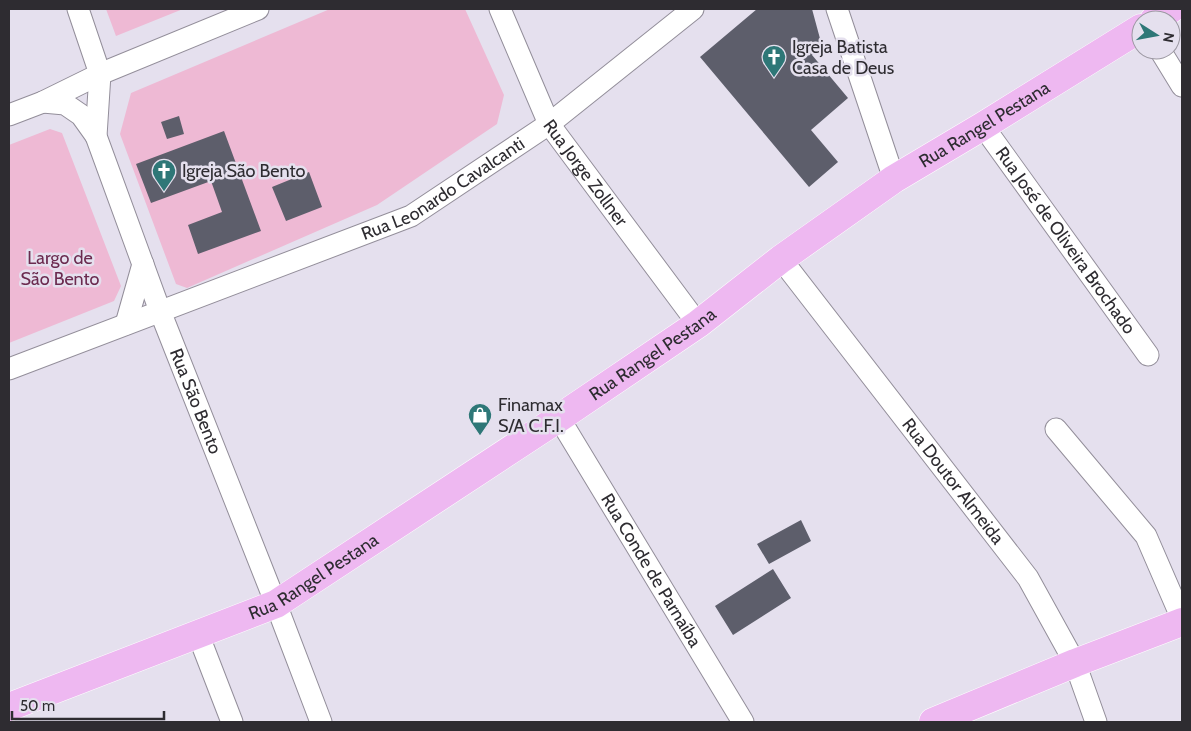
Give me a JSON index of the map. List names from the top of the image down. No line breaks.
{"streets":{"main road":["Rua Rangel Pestana"],"street":["Rua Jorge Zollner","Rua Leonardo Cavalcanti","Rua José de Oliveira Brochado","Rua São Bento","Rua Doutor Almeida","Rua Conde de Parnaíba"]},"crossings":[["Rua Rangel Pestana","Rua Jorge Zollner"],["Rua Rangel Pestana","Rua José de Oliveira Brochado"],["Rua Rangel Pestana","Rua São Bento"],["Rua Rangel Pestana","Rua Doutor Almeida"],["Rua Rangel Pestana","Rua Conde de Parnaíba"],["Rua Jorge Zollner","Rua Leonardo Cavalcanti"],["Rua Leonardo Cavalcanti","Rua São Bento"]],"parks":["Largo de São Bento"],"places":{"church":["Igreja Batista Casa de Deus","Igreja São Bento"],"shop":["Finamax S/A C.F.I."]},"scale_bar":"50 m","north":"right"}
